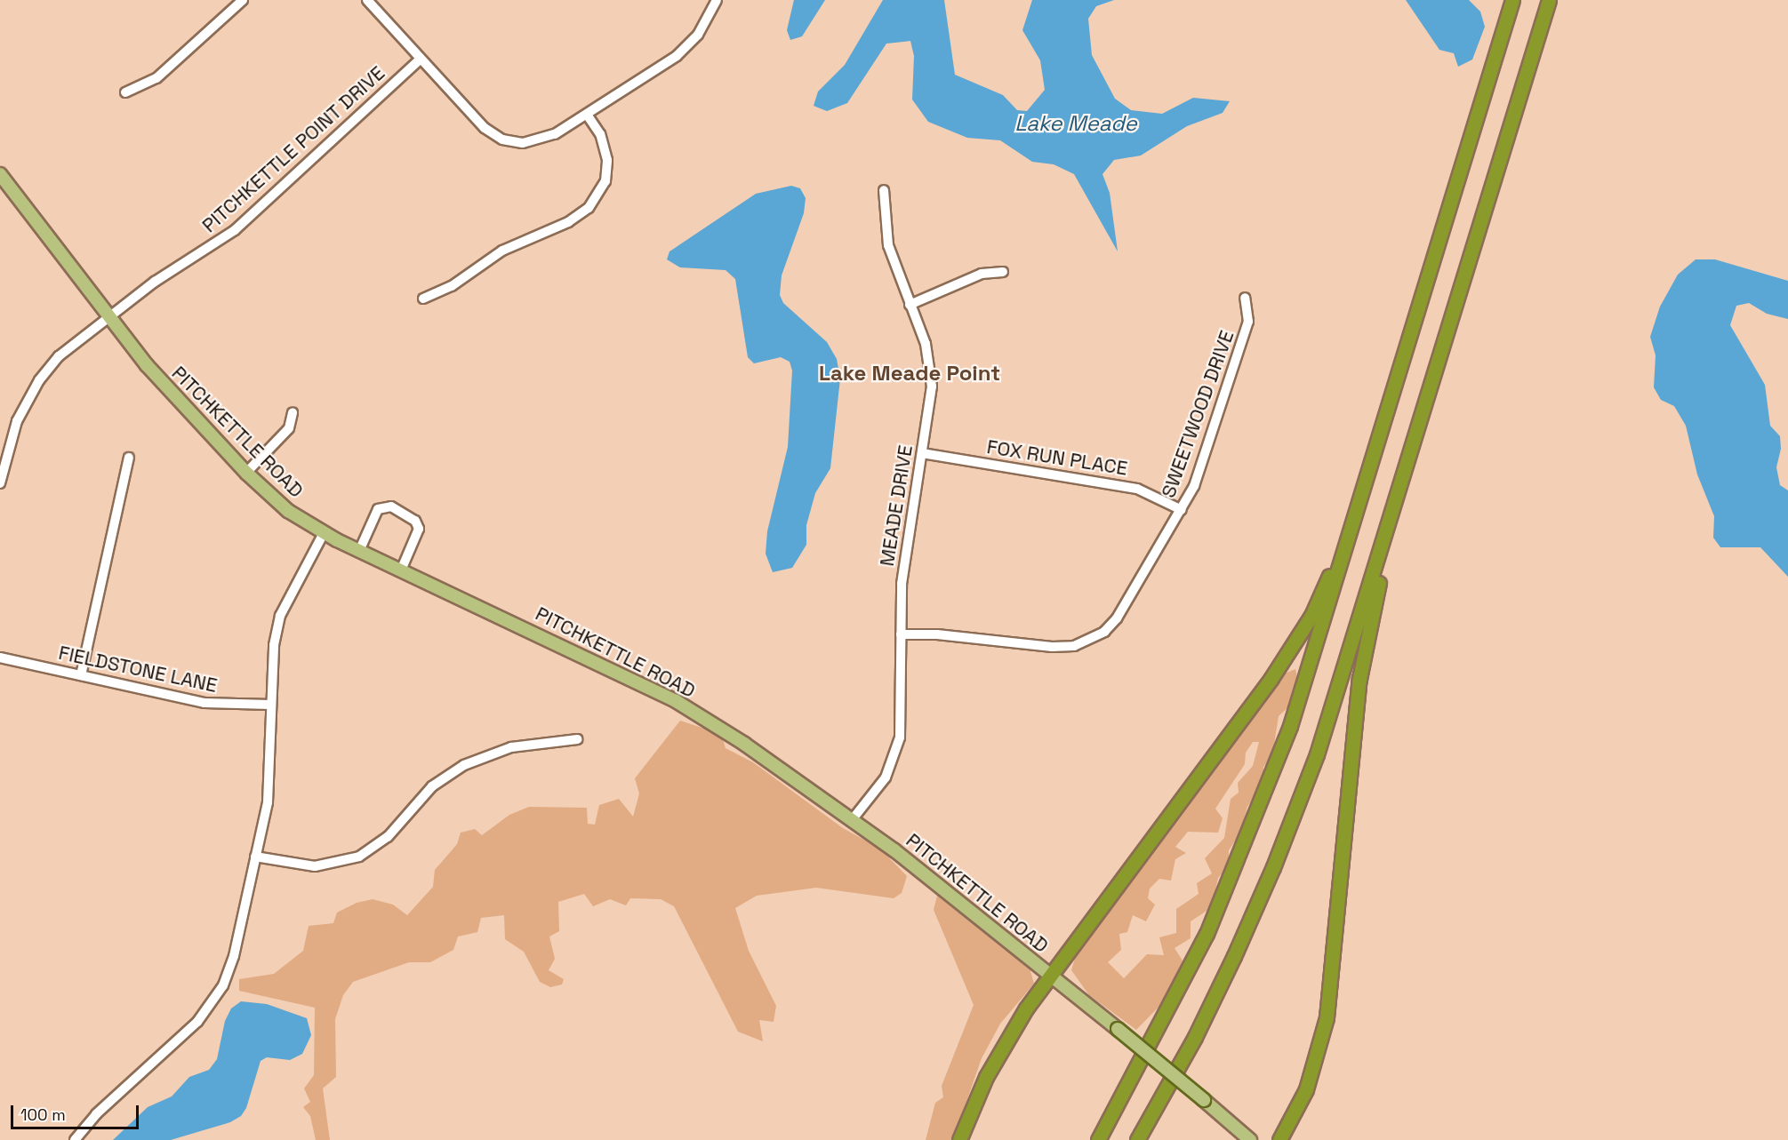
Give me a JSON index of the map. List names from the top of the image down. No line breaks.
{"streets":{"main road":["PITCHKETTLE ROAD"],"street":["PITCHKETTLE POINT DRIVE","SWEETWOOD DRIVE","FOX RUN PLACE","MEADE DRIVE","FIELDSTONE LANE"]},"crossings":[["PITCHKETTLE POINT DRIVE","PITCHKETTLE ROAD"],["SWEETWOOD DRIVE","FOX RUN PLACE"],["SWEETWOOD DRIVE","MEADE DRIVE"],["PITCHKETTLE ROAD","MEADE DRIVE"],["FOX RUN PLACE","MEADE DRIVE"]],"districts":["Lake Meade Point"],"water":["Lake Meade"],"scale_bar":"100 m"}
